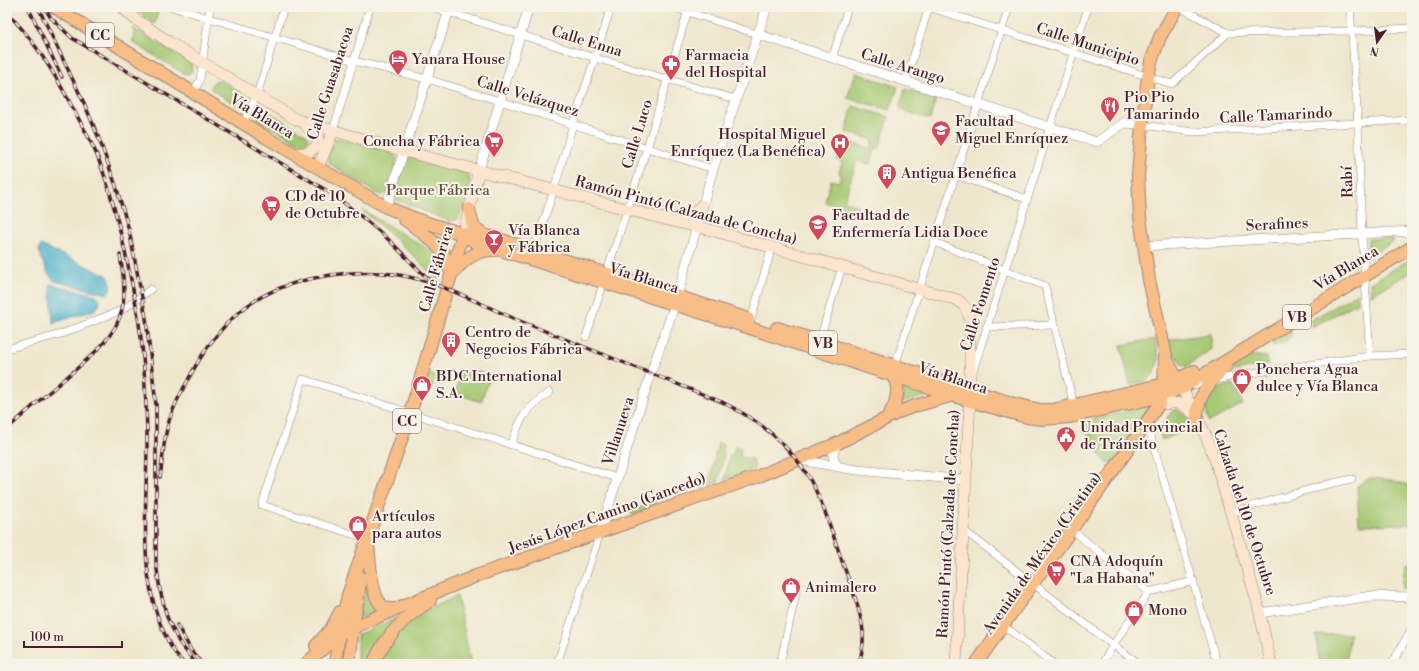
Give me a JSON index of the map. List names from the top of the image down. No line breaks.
{"streets":{"main road":["CC","Calle Guasabacoa","Vía Blanca","Ramón Pintó (Calzada de Concha)","Calle Fábrica","VB","Calzada del 10 de Octubre","Jesús López Camino (Gancedo)","Avenida de México (Cristina)"],"street":["Calle Enna","Calle Municipio","Calle Arango","Calle Velázquez","Calle Tamarindo","Calle Luco","Rabí","Serafines","Calle Fomento","Villanueva"]},"crossings":[["CC","Calle Fábrica"],["CC","Jesús López Camino (Gancedo)"],["Calle Enna","Calle Luco"],["Calle Enna","Calle Fábrica"],["Calle Enna","Villanueva"],["Calle Municipio","Calle Fomento"],["Calle Municipio","Calzada del 10 de Octubre"],["Calle Arango","Calle Luco"],["Calle Arango","Calle Fomento"],["Calle Arango","Villanueva"],["Calle Arango","Calzada del 10 de Octubre"],["Calle Guasabacoa","Calle Velázquez"],["Calle Guasabacoa","Vía Blanca"],["Calle Guasabacoa","Ramón Pintó (Calzada de Concha)"],["Calle Velázquez","Calle Luco"],["Calle Velázquez","Calle Fábrica"],["Calle Velázquez","Villanueva"],["Calle Tamarindo","Rabí"],["Calle Tamarindo","Calzada del 10 de Octubre"],["Vía Blanca","Calle Luco"],["Vía Blanca","Rabí"],["Vía Blanca","Ramón Pintó (Calzada de Concha)"],["Vía Blanca","Calle Fábrica"],["Vía Blanca","Calle Fomento"],["Vía Blanca","Villanueva"],["Vía Blanca","Calzada del 10 de Octubre"],["Vía Blanca","Avenida de México (Cristina)"],["Calle Luco","Ramón Pintó (Calzada de Concha)"],["Rabí","Serafines"],["Ramón Pintó (Calzada de Concha)","Calle Fábrica"],["Ramón Pintó (Calzada de Concha)","Calle Fomento"],["Ramón Pintó (Calzada de Concha)","Villanueva"],["Serafines","Calzada del 10 de Octubre"],["Calle Fábrica","Jesús López Camino (Gancedo)"],["Villanueva","Jesús López Camino (Gancedo)"],["Calzada del 10 de Octubre","Avenida de México (Cristina)"]],"parks":["Parque Fábrica"],"places":{"hotel":["Yanara House"],"pharmacy":["Farmacia del Hospital"],"restaurant":["Pio Pio Tamarindo"],"school or university":["Facultad Miguel Enríquez","Facultad de Enfermería Lidia Doce"],"supermarket":["Concha y Fábrica","CD de 10 de Octubre","CNA Adoquín \"La Habana\""],"hospital":["Hospital Miguel Enríquez (La Benéfica)"],"building":["Antigua Benéfica","Centro de Negocios Fábrica"],"bar":["Vía Blanca y Fábrica"],"shop":["Ponchera Agua dulce y Vía Blanca","BDC International S.A.","Artículos para autos","Animalero","Mono"],"public building":["Unidad Provincial de Tránsito"]},"scale_bar":"100 m","north":"bottom"}
